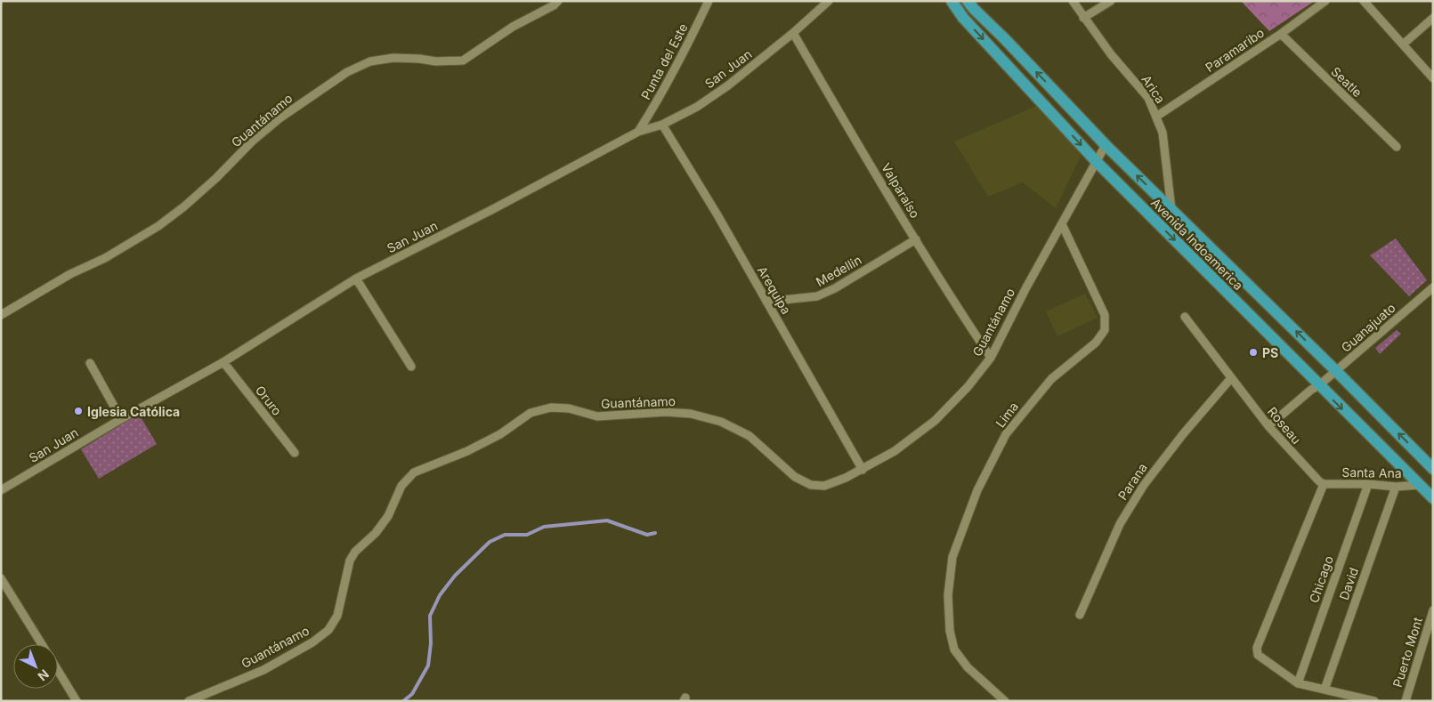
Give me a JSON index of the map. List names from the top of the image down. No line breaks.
{"streets":{"main road":["Avenida Indoamerica"],"street":["Paramaribo","Punta del Este","San Juan","Seatle","Arica","Guantánamo","Valparaíso","Medellin","Arequipa","Guanajuato","Oruro","Lima","Roseau","Santa Ana","Parana","Chicago","David","Puerto Mont"]},"crossings":[["Paramaribo","Seatle"],["Paramaribo","Arica"],["Punta del Este","San Juan"],["San Juan","Valparaíso"],["San Juan","Arequipa"],["San Juan","Oruro"],["Arica","Avenida Indoamerica"],["Guantánamo","Valparaíso"],["Guantánamo","Avenida Indoamerica"],["Guantánamo","Arequipa"],["Guantánamo","Lima"],["Valparaíso","Medellin"],["Avenida Indoamerica","Guanajuato"],["Avenida Indoamerica","Santa Ana"],["Medellin","Arequipa"],["Guanajuato","Roseau"],["Roseau","Santa Ana"],["Roseau","Parana"],["Santa Ana","Chicago"],["Santa Ana","David"]],"places":["PS","Iglesia Católica"],"north":"bottom right"}
